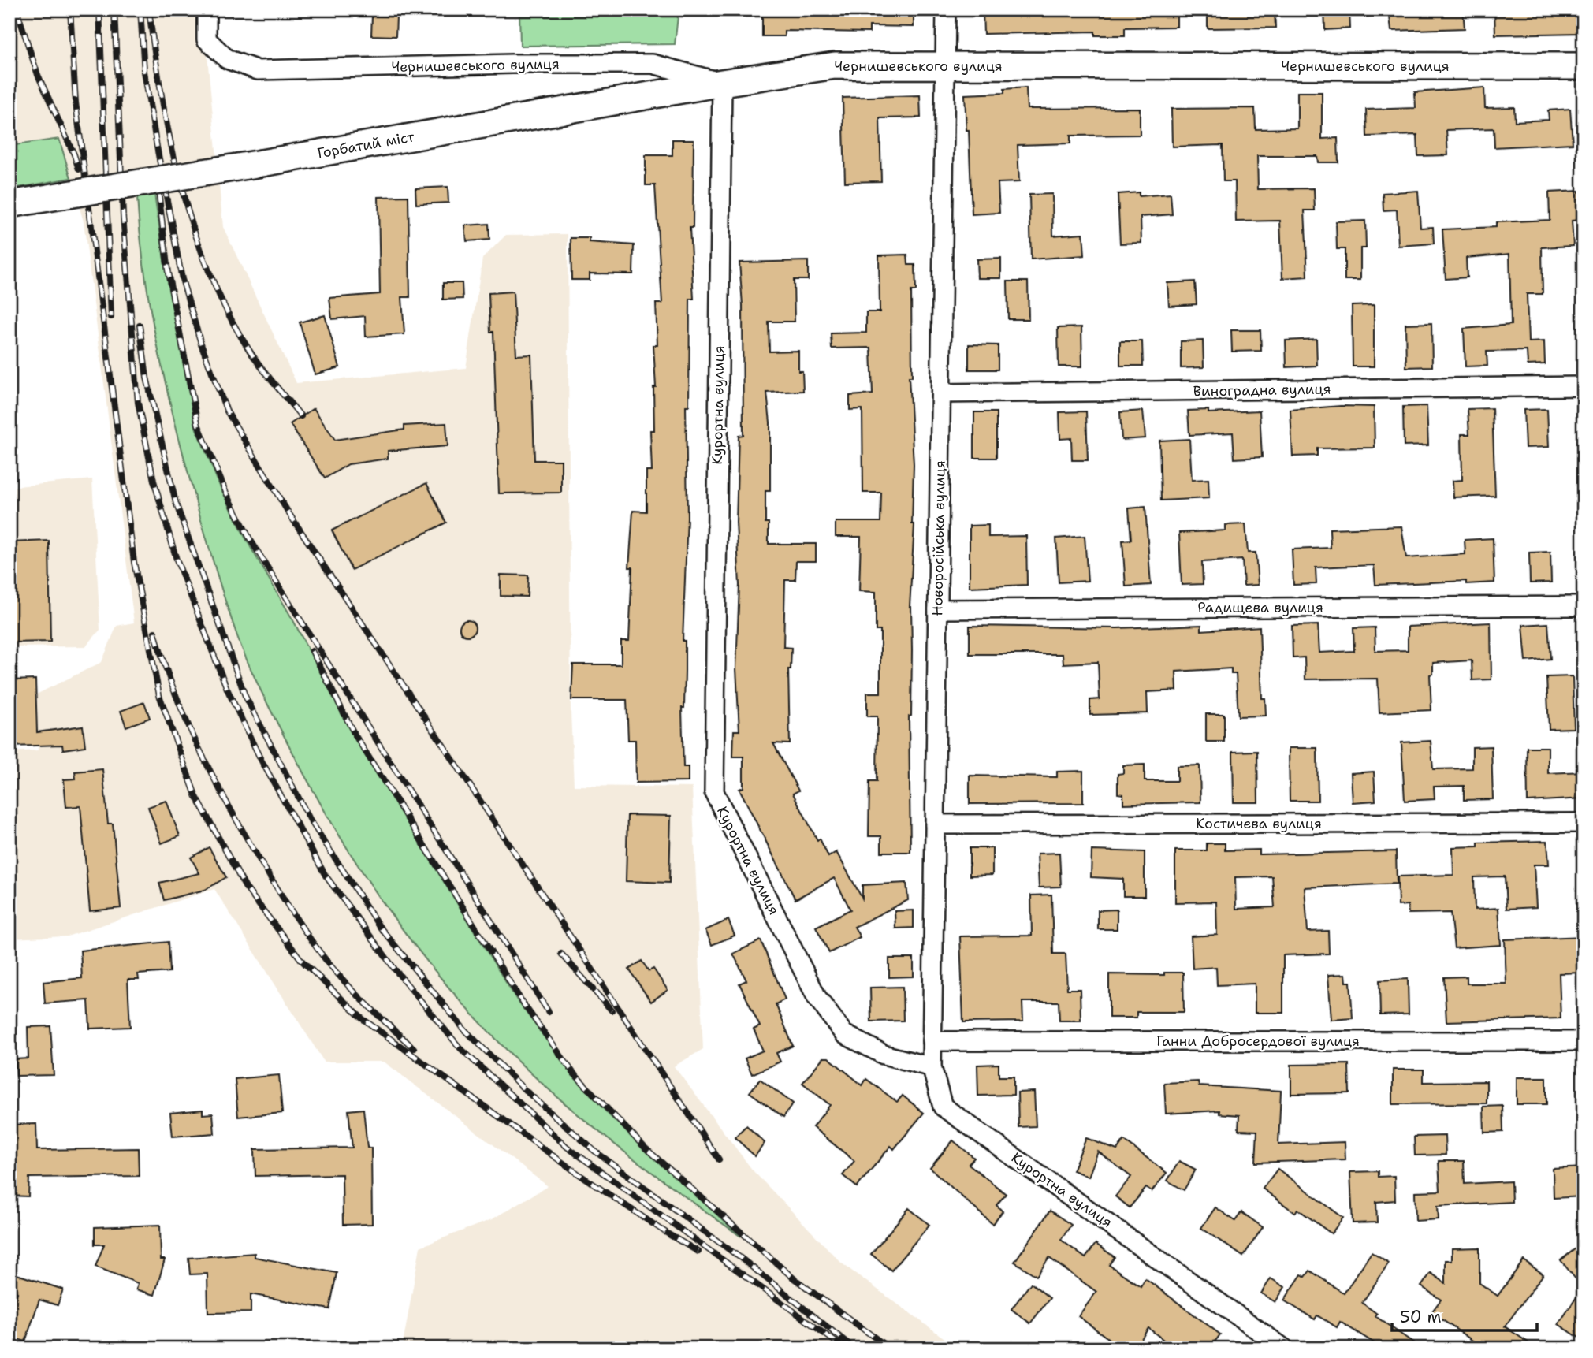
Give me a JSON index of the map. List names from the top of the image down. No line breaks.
{"streets":{"street":["Чернишевського вулиця","Горбатий міст","Виноградна вулиця","Курортна вулиця","Новоросійська вулиця","Радищева вулиця","Костичева вулиця","Ганни Добросердової вулиця"]},"crossings":[["Чернишевського вулиця","Горбатий міст"],["Чернишевського вулиця","Курортна вулиця"],["Чернишевського вулиця","Новоросійська вулиця"],["Горбатий міст","Курортна вулиця"],["Виноградна вулиця","Новоросійська вулиця"],["Курортна вулиця","Новоросійська вулиця"],["Новоросійська вулиця","Радищева вулиця"],["Новоросійська вулиця","Костичева вулиця"],["Новоросійська вулиця","Ганни Добросердової вулиця"]],"scale_bar":"50 m"}
